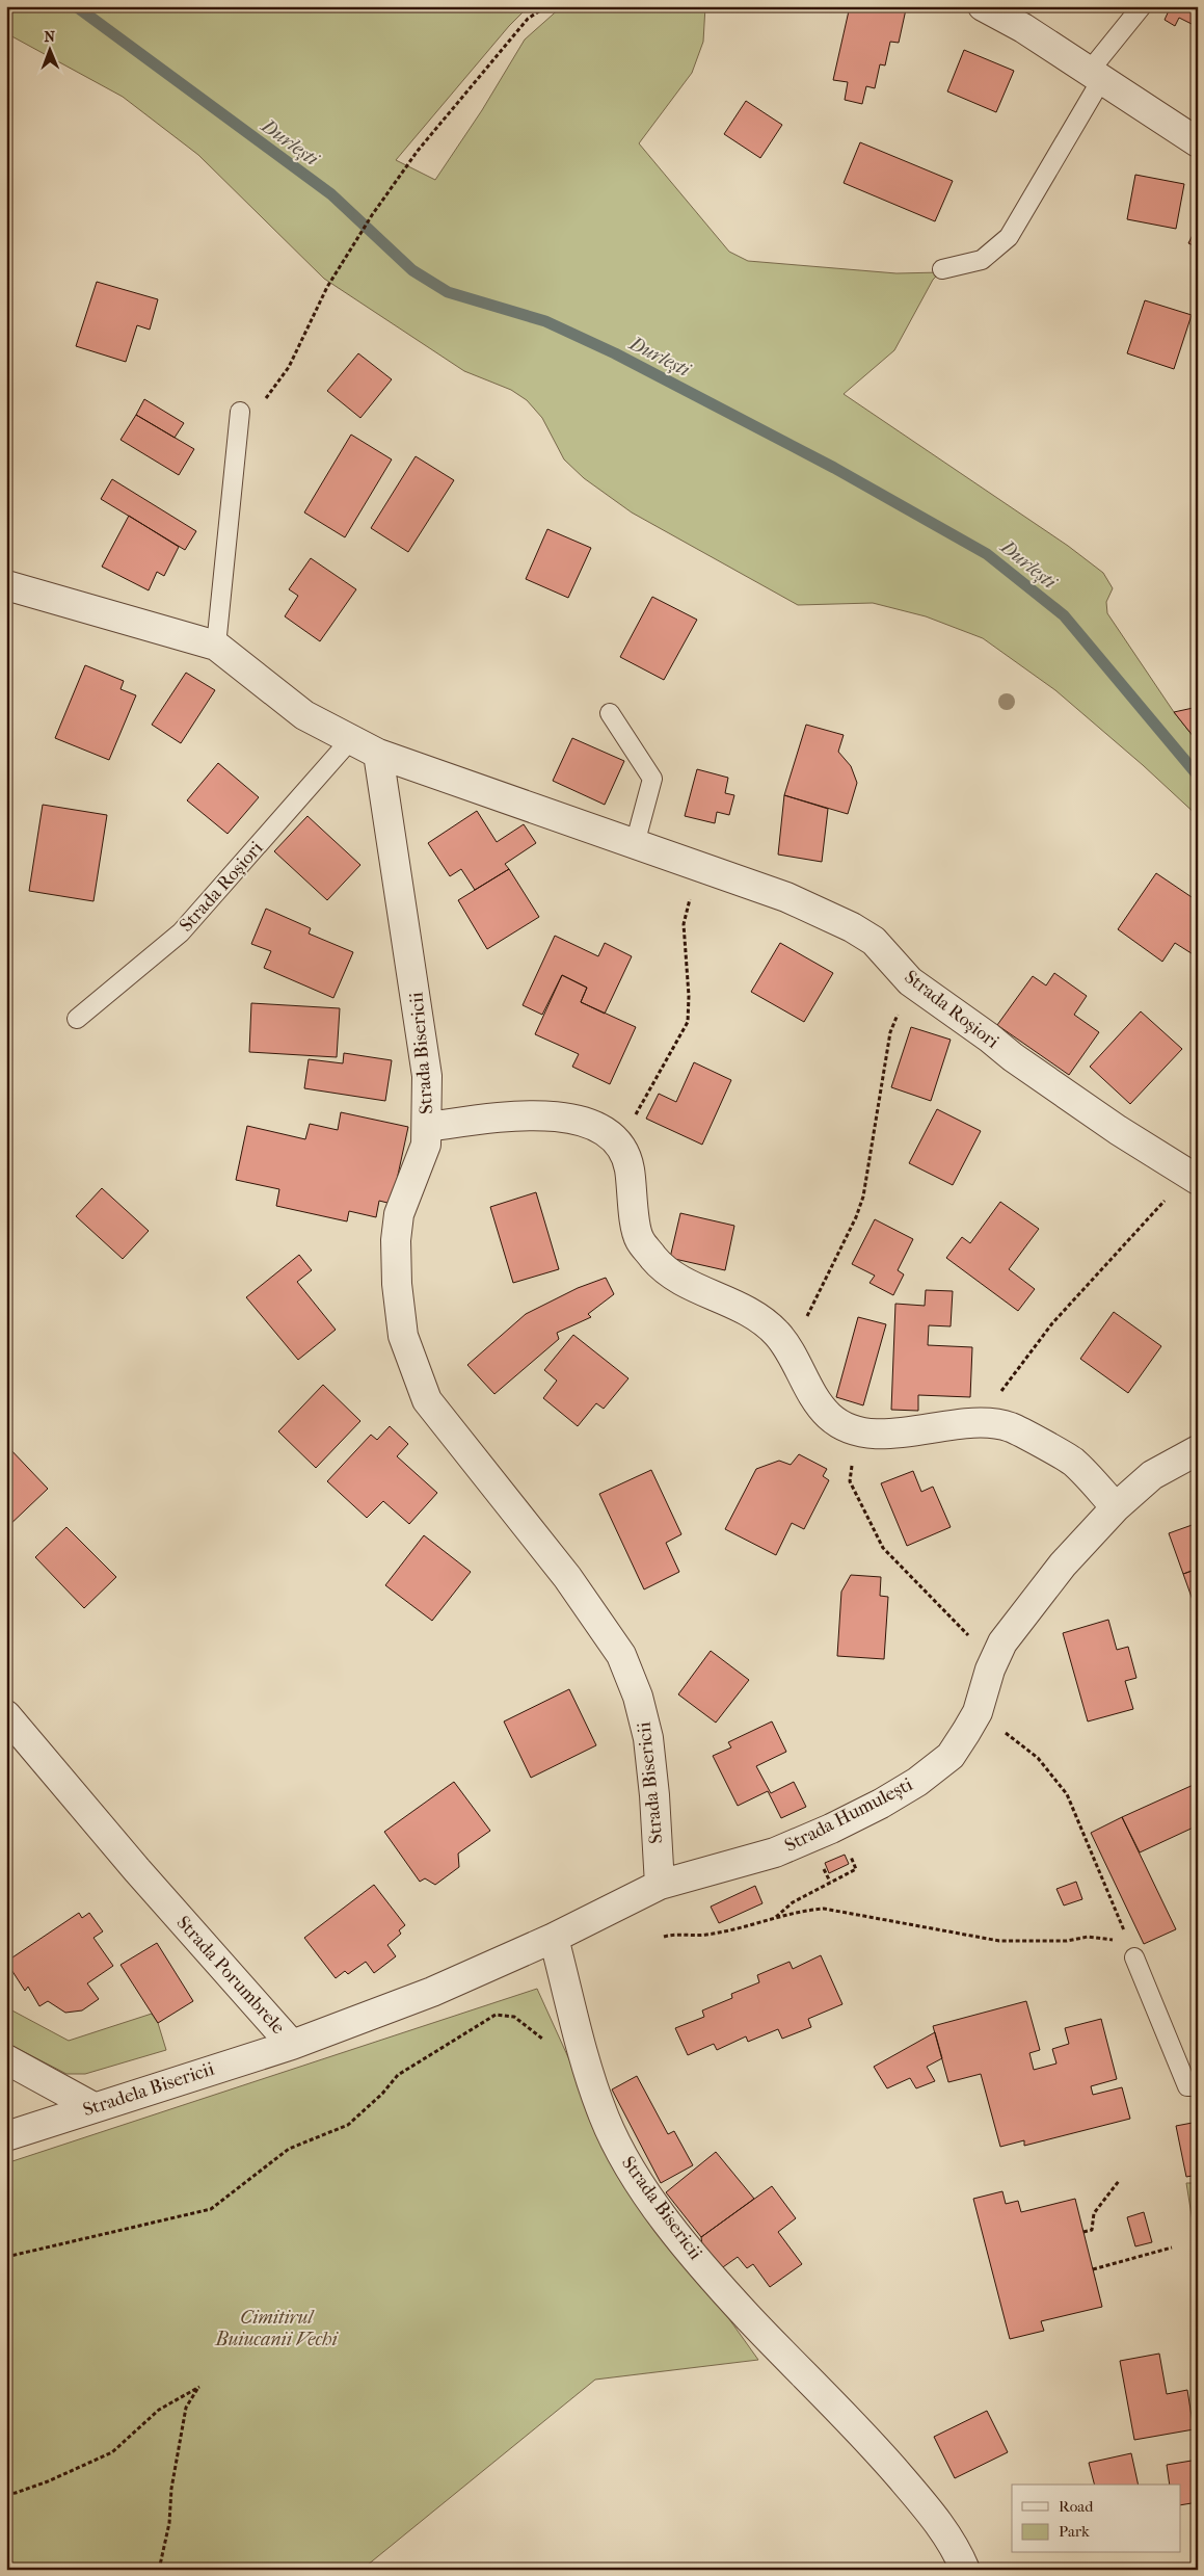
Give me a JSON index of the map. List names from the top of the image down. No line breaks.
{"streets":{"street":["Strada Roșiori","Strada Bisericii","Strada Humulești","Strada Porumbrele","Stradela Bisericii"]},"crossings":[["Strada Roșiori","Strada Bisericii"],["Strada Bisericii","Strada Humulești"],["Strada Bisericii","Strada Porumbrele"],["Strada Porumbrele","Stradela Bisericii"]],"water":["Durlești"],"parks":["Cimitirul Buiucanii Vechi"],"legend":["Road","Park"],"north":"top"}
